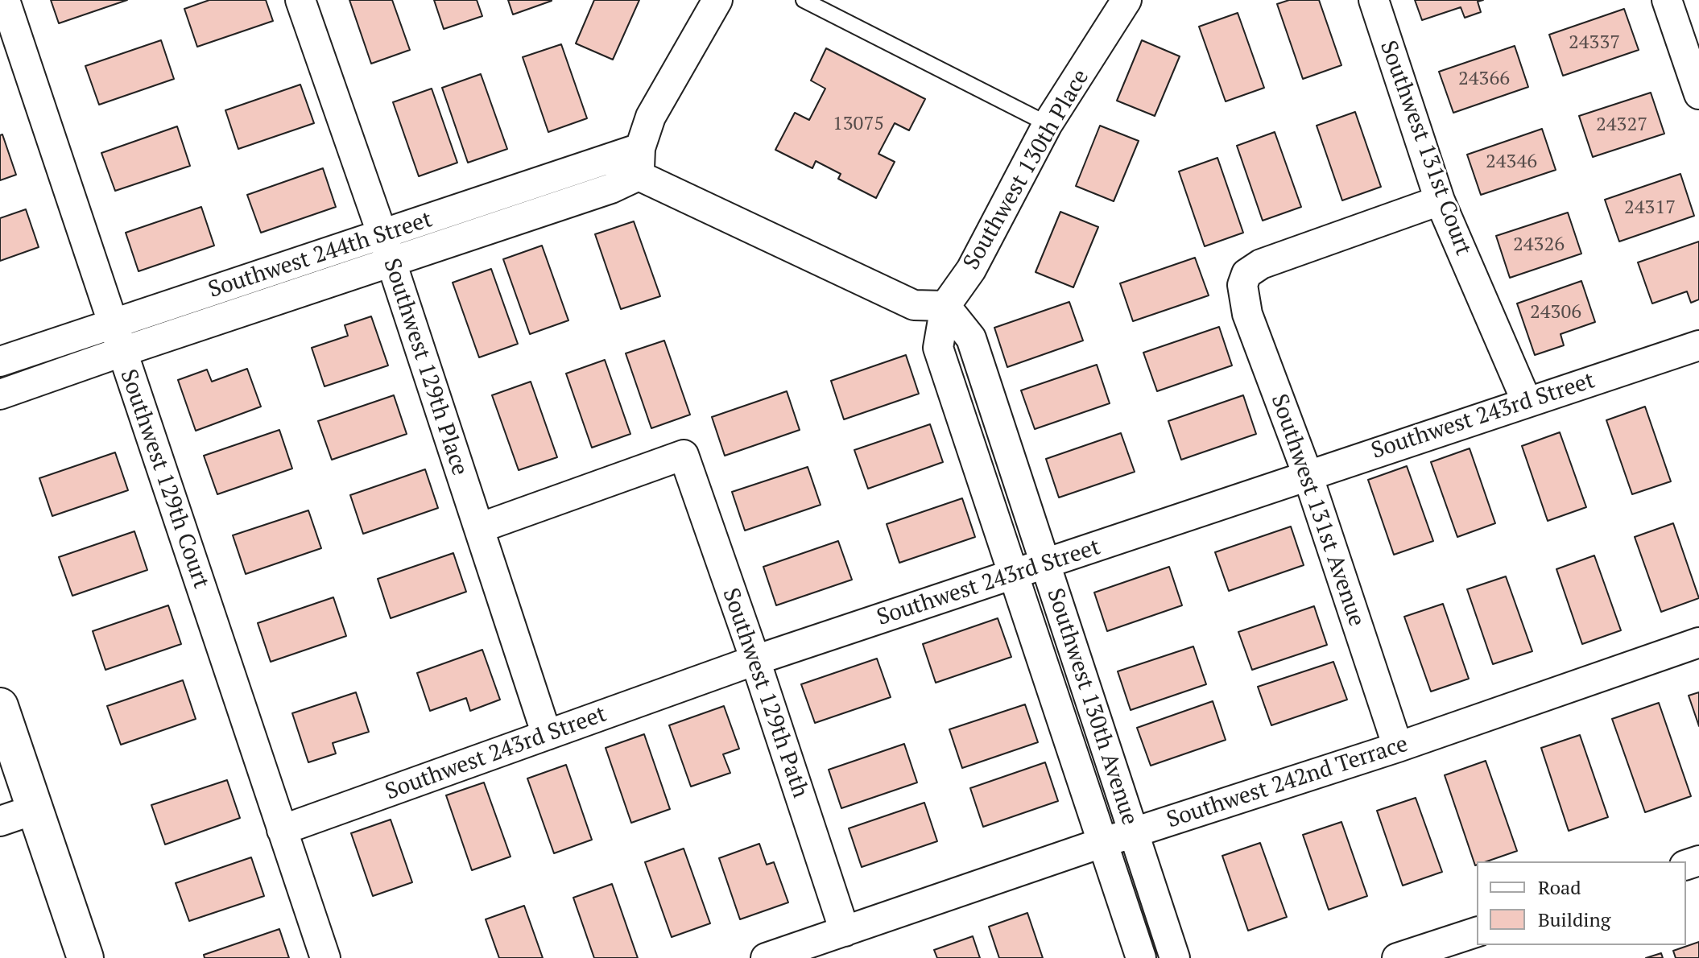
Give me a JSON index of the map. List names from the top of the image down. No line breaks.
{"streets":{"street":["Southwest 131st Court","Southwest 130th Place","Southwest 244th Street","Southwest 129th Place","Southwest 243rd Street","Southwest 129th Court","Southwest 131st Avenue","Southwest 129th Path","Southwest 130th Avenue","Southwest 242nd Terrace"]},"crossings":[["Southwest 131st Court","Southwest 243rd Street"],["Southwest 131st Court","Southwest 131st Avenue"],["Southwest 130th Place","Southwest 130th Avenue"],["Southwest 244th Street","Southwest 129th Place"],["Southwest 244th Street","Southwest 129th Court"],["Southwest 129th Place","Southwest 243rd Street"],["Southwest 129th Place","Southwest 129th Path"],["Southwest 243rd Street","Southwest 129th Court"],["Southwest 243rd Street","Southwest 131st Avenue"],["Southwest 243rd Street","Southwest 129th Path"],["Southwest 243rd Street","Southwest 130th Avenue"],["Southwest 131st Avenue","Southwest 242nd Terrace"],["Southwest 129th Path","Southwest 242nd Terrace"],["Southwest 130th Avenue","Southwest 242nd Terrace"]],"house_numbers":["24337","24366","13075","24327","24346","24317","24326","24306"],"legend":["Road","Building"]}
